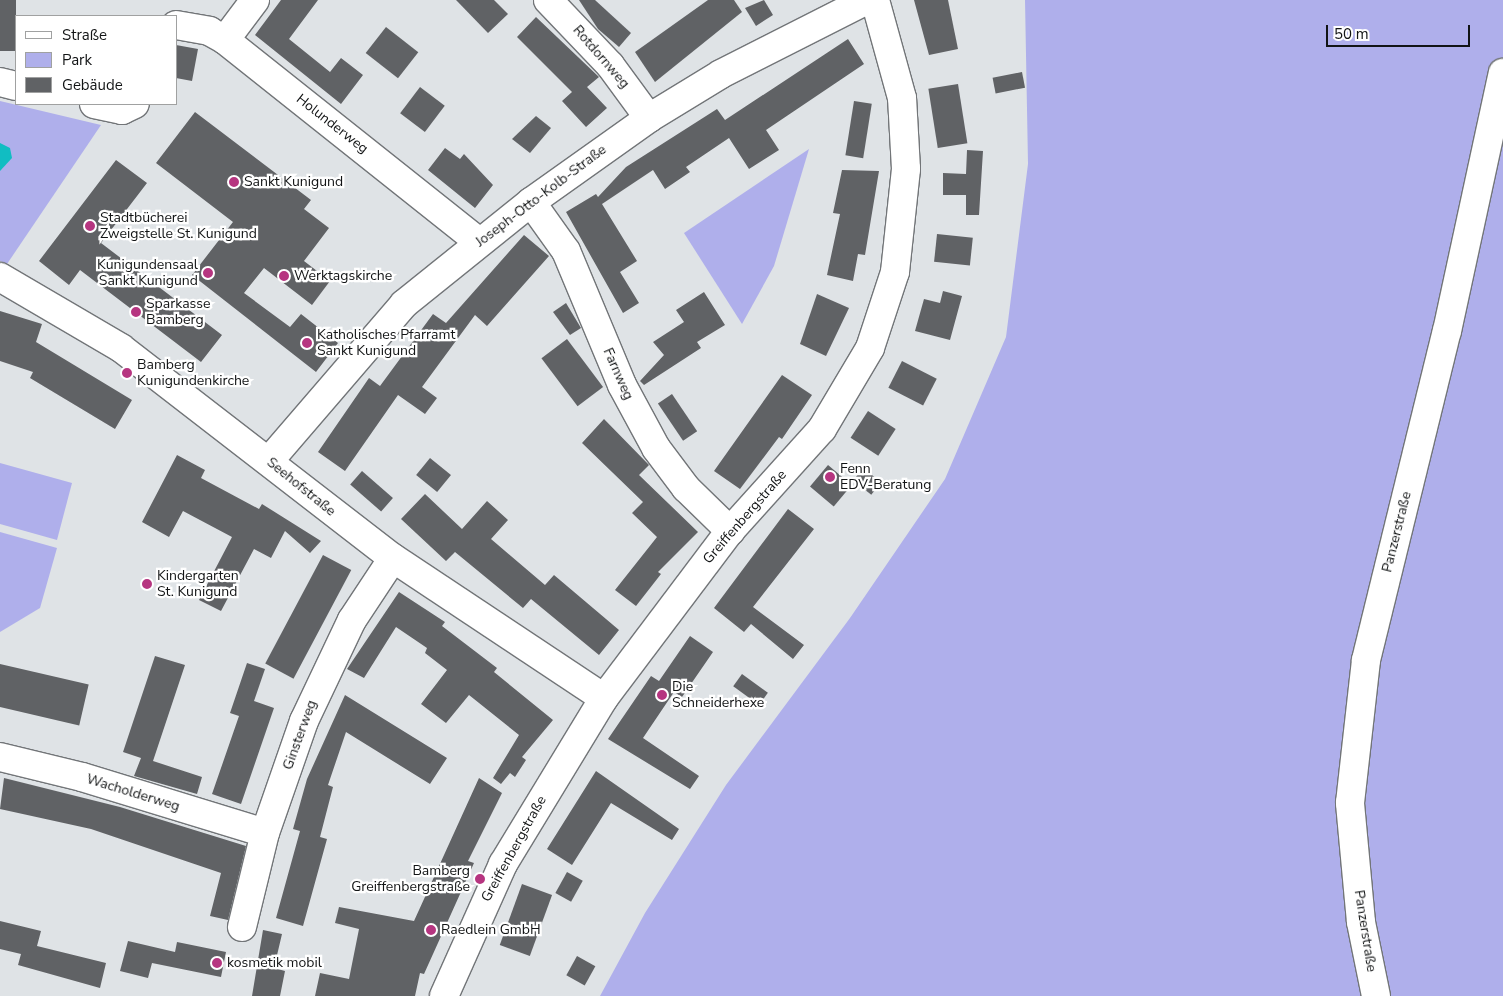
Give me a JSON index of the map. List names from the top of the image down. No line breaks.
{"streets":{"street":["Rotdornweg","Holunderweg","Joseph-Otto-Kolb-Straße","Farnweg","Seehofstraße","Greiffenbergstraße","Panzerstraße","Ginsterweg","Wacholderweg"]},"crossings":[["Rotdornweg","Joseph-Otto-Kolb-Straße"],["Holunderweg","Joseph-Otto-Kolb-Straße"],["Joseph-Otto-Kolb-Straße","Farnweg"],["Joseph-Otto-Kolb-Straße","Seehofstraße"],["Farnweg","Greiffenbergstraße"],["Seehofstraße","Greiffenbergstraße"],["Seehofstraße","Ginsterweg"],["Ginsterweg","Wacholderweg"]],"places":["Sankt Kunigund","Stadtbücherei Zweigstelle St. Kunigund","Kunigundensaal Sankt Kunigund","Werktagskirche","Sparkasse Bamberg","Katholisches Pfarramt Sankt Kunigund","Bamberg Kunigundenkirche","Fenn EDV-Beratung","Kindergarten St. Kunigund","Die Schneiderhexe","Bamberg Greiffenbergstraße","Raedlein GmbH","kosmetik mobil"],"legend":["Straße","Park","Gebäude"],"scale_bar":"50 m"}
